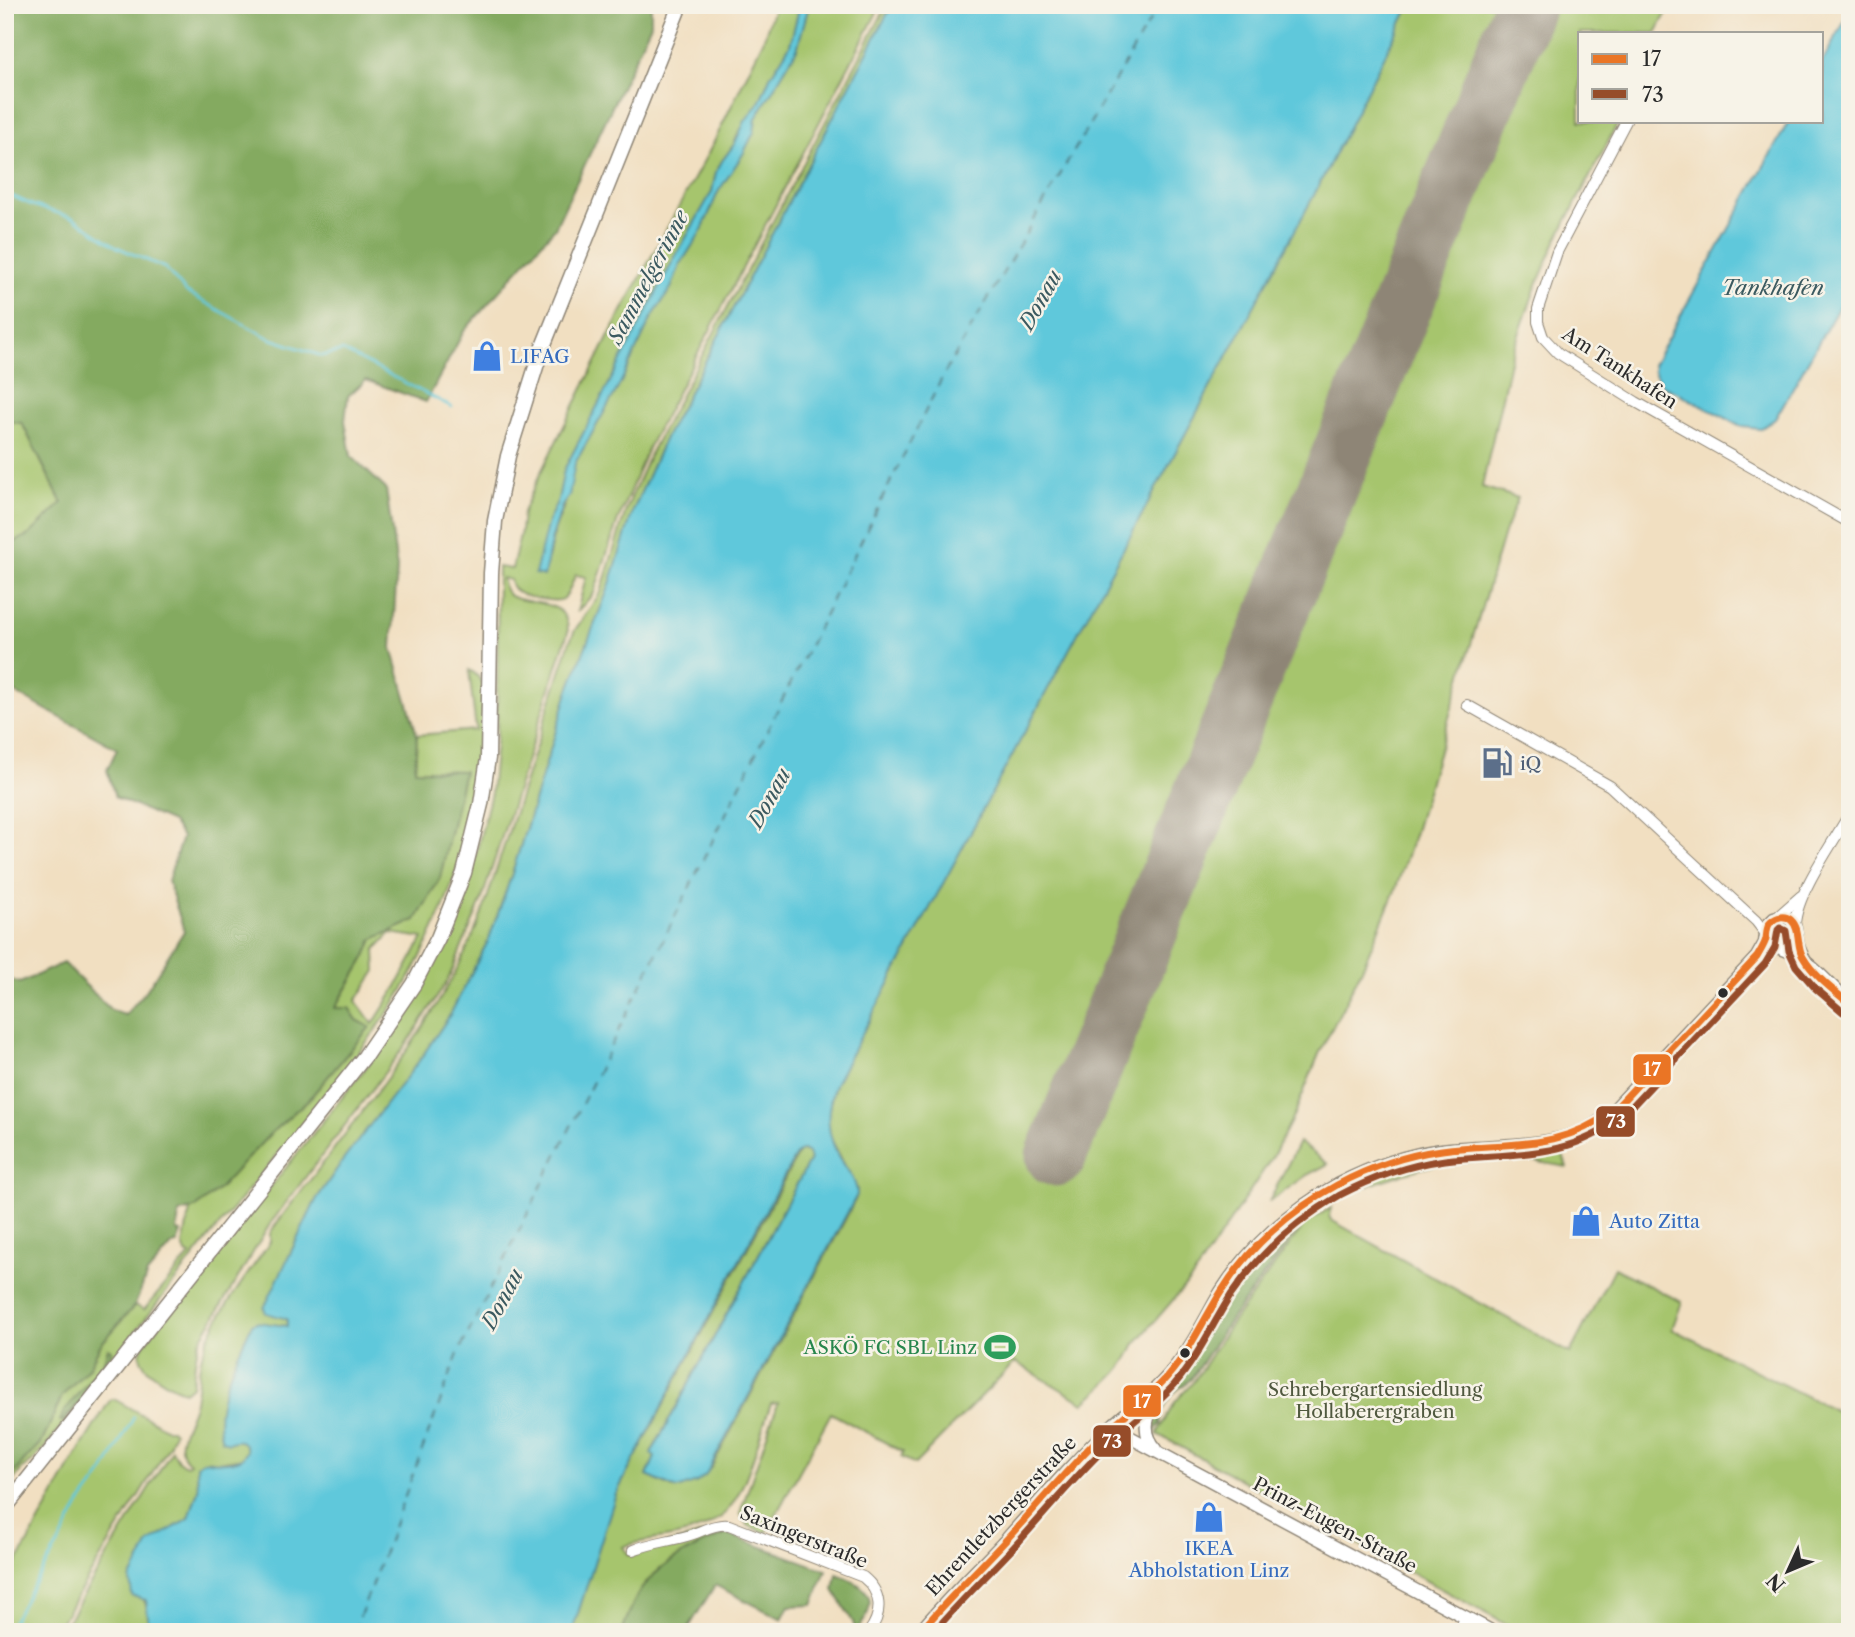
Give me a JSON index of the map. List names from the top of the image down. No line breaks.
{"streets":{"street":["Am Tankhafen","Ehrentletzbergerstraße","Prinz-Eugen-Straße","Saxingerstraße"]},"crossings":[["Ehrentletzbergerstraße","Prinz-Eugen-Straße"]],"water":["Sammelgerinne","Tankhafen","Donau"],"parks":["Schrebergartensiedlung Hollaberergraben"],"places":{"shop":["LIFAG","Auto Zitta","IKEA Abholstation Linz"],"fuel station":["iQ"],"sports":["ASKÖ FC SBL Linz"]},"lines":["transit line 17","transit line 73"],"legend":["17","73"],"north":"bottom left"}
